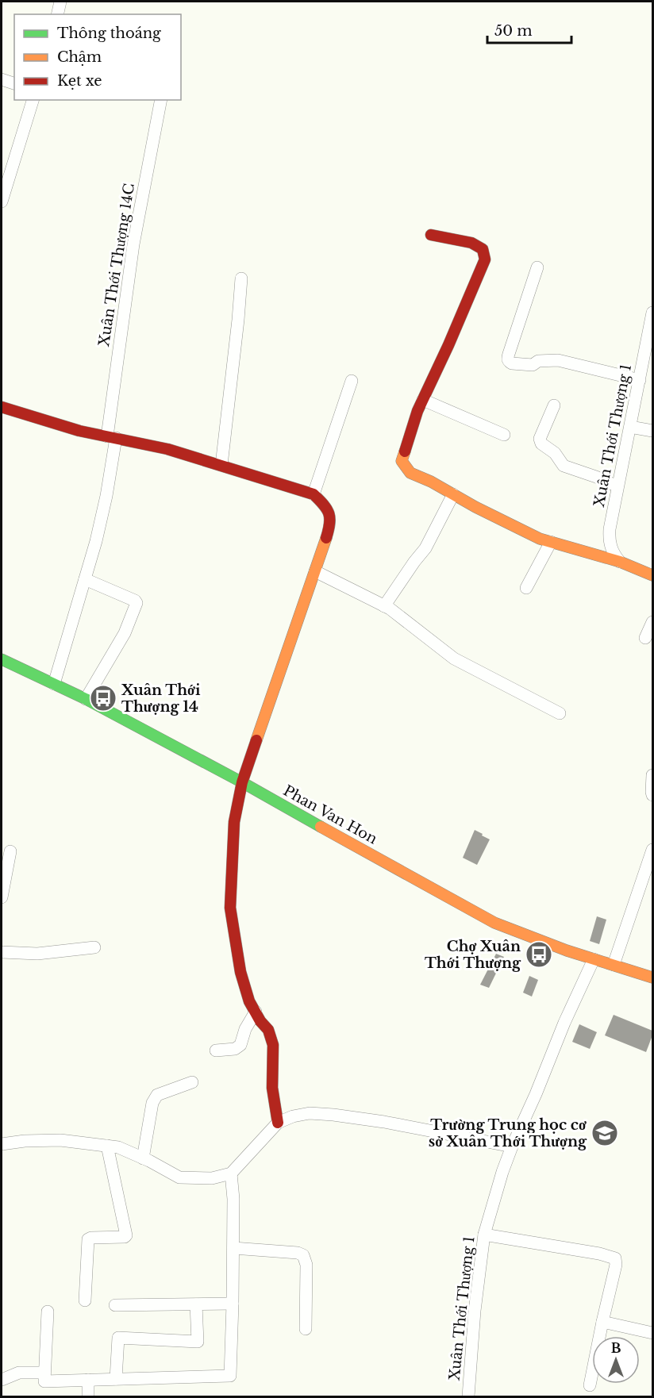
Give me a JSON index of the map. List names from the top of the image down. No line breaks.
{"streets":{"street":["Xuân Thới Thượng 14C","Xuân Thới Thượng 1","Phan Van Hon"]},"crossings":[["Xuân Thới Thượng 14C","Phan Van Hon"],["Xuân Thới Thượng 1","Phan Van Hon"]],"places":{"bus stop":["Xuân Thới Thượng 14","Chợ Xuân Thới Thượng"],"school or university":["Trường Trung học cơ sở Xuân Thới Thượng"]},"legend":["Thông thoáng","Chậm","Kẹt xe"],"scale_bar":"50 m","north":"top"}
